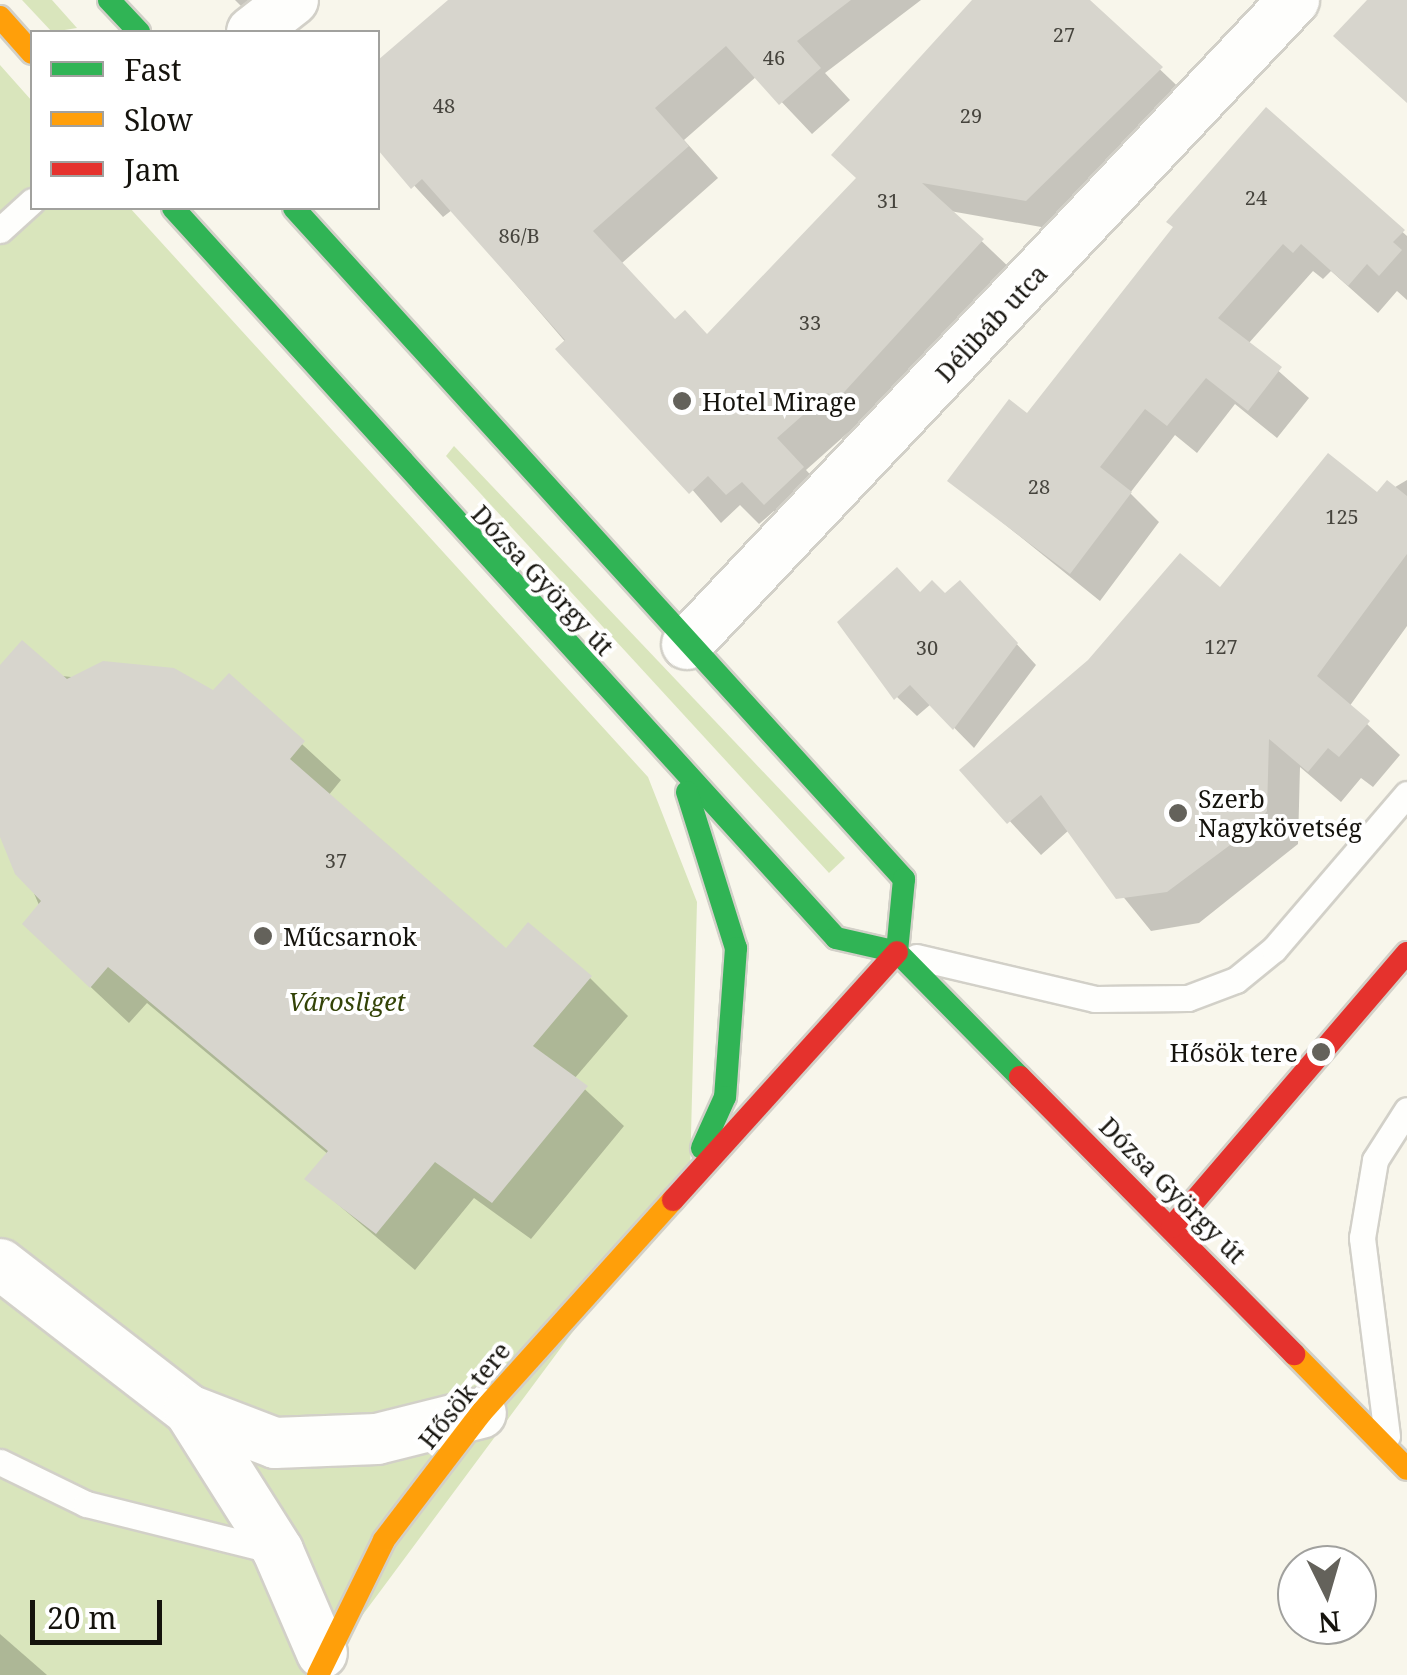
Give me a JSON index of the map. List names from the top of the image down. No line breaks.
{"streets":{"main road":["Dózsa György út","Hősök tere"],"street":["Délibáb utca"]},"crossings":[["Dózsa György út","Hősök tere"]],"parks":["Városliget"],"places":["Hotel Mirage","Szerb Nagykövetség","Műcsarnok","Hősök tere"],"house_numbers":["27","46","48","29","24","31","86/B","33","28","125","127","30","37"],"legend":["Fast","Slow","Jam"],"scale_bar":"20 m","north":"bottom"}
